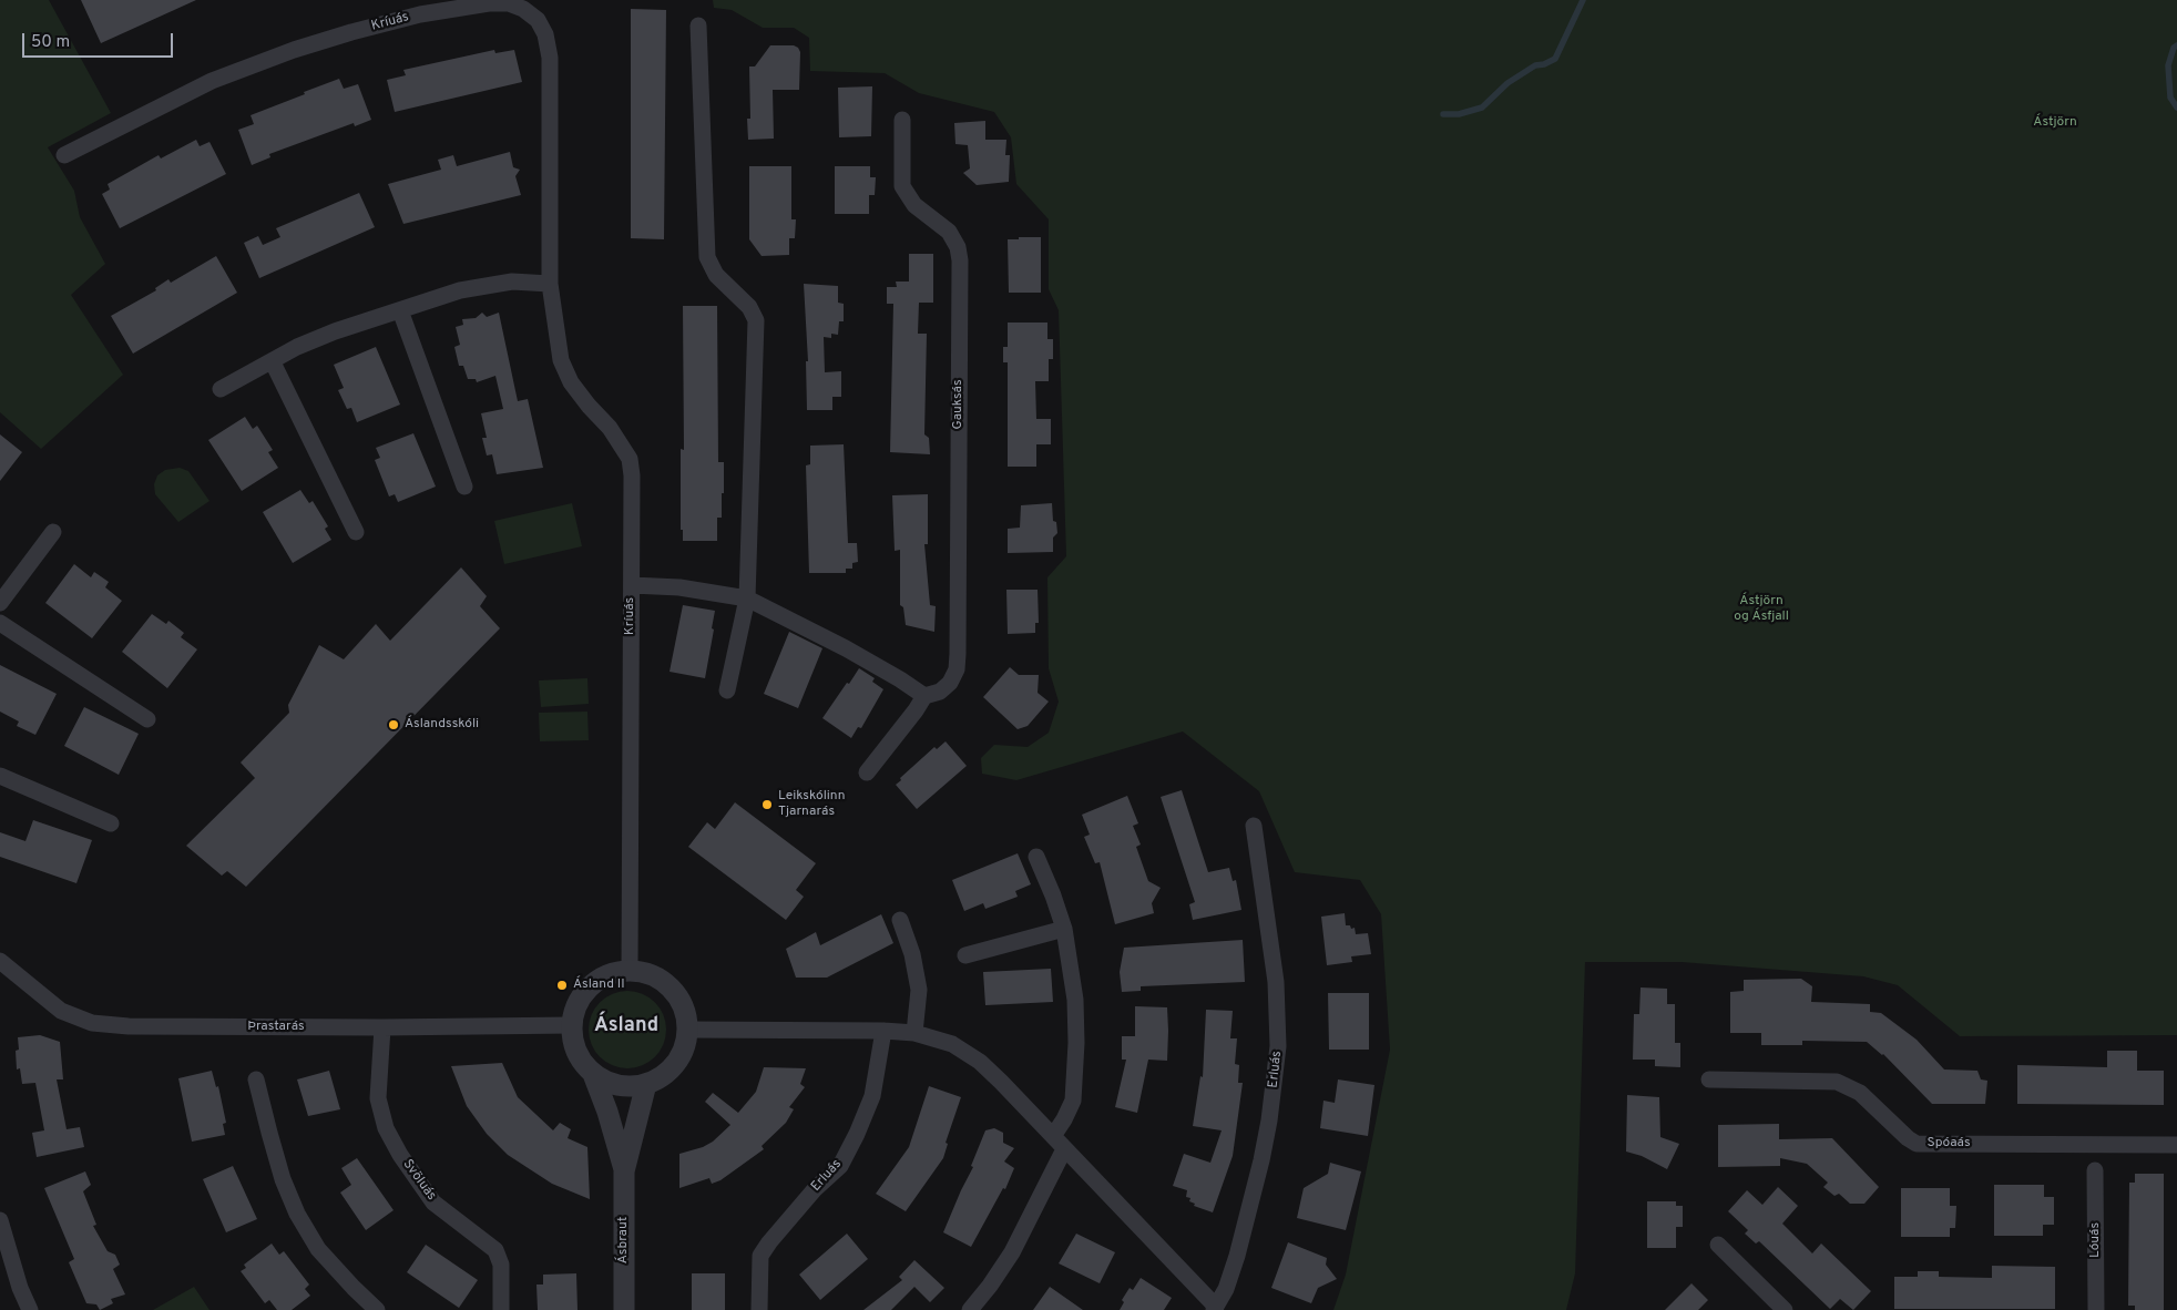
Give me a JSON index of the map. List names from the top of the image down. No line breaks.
{"streets":{"street":["Kríuás","Gauksás","Þrastarás","Erluás","Spóaás","Svöluás","Ásbraut","Lóuás"]},"crossings":[["Kríuás","Þrastarás"],["Kríuás","Erluás"],["Kríuás","Ásbraut"],["Þrastarás","Erluás"],["Þrastarás","Svöluás"],["Þrastarás","Ásbraut"],["Erluás","Ásbraut"]],"districts":["Ásland"],"parks":["Ástjörn","Ástjörn og Ásfjall"],"places":["Áslandsskóli","Leikskólinn Tjarnarás","Ásland II"],"scale_bar":"50 m"}
